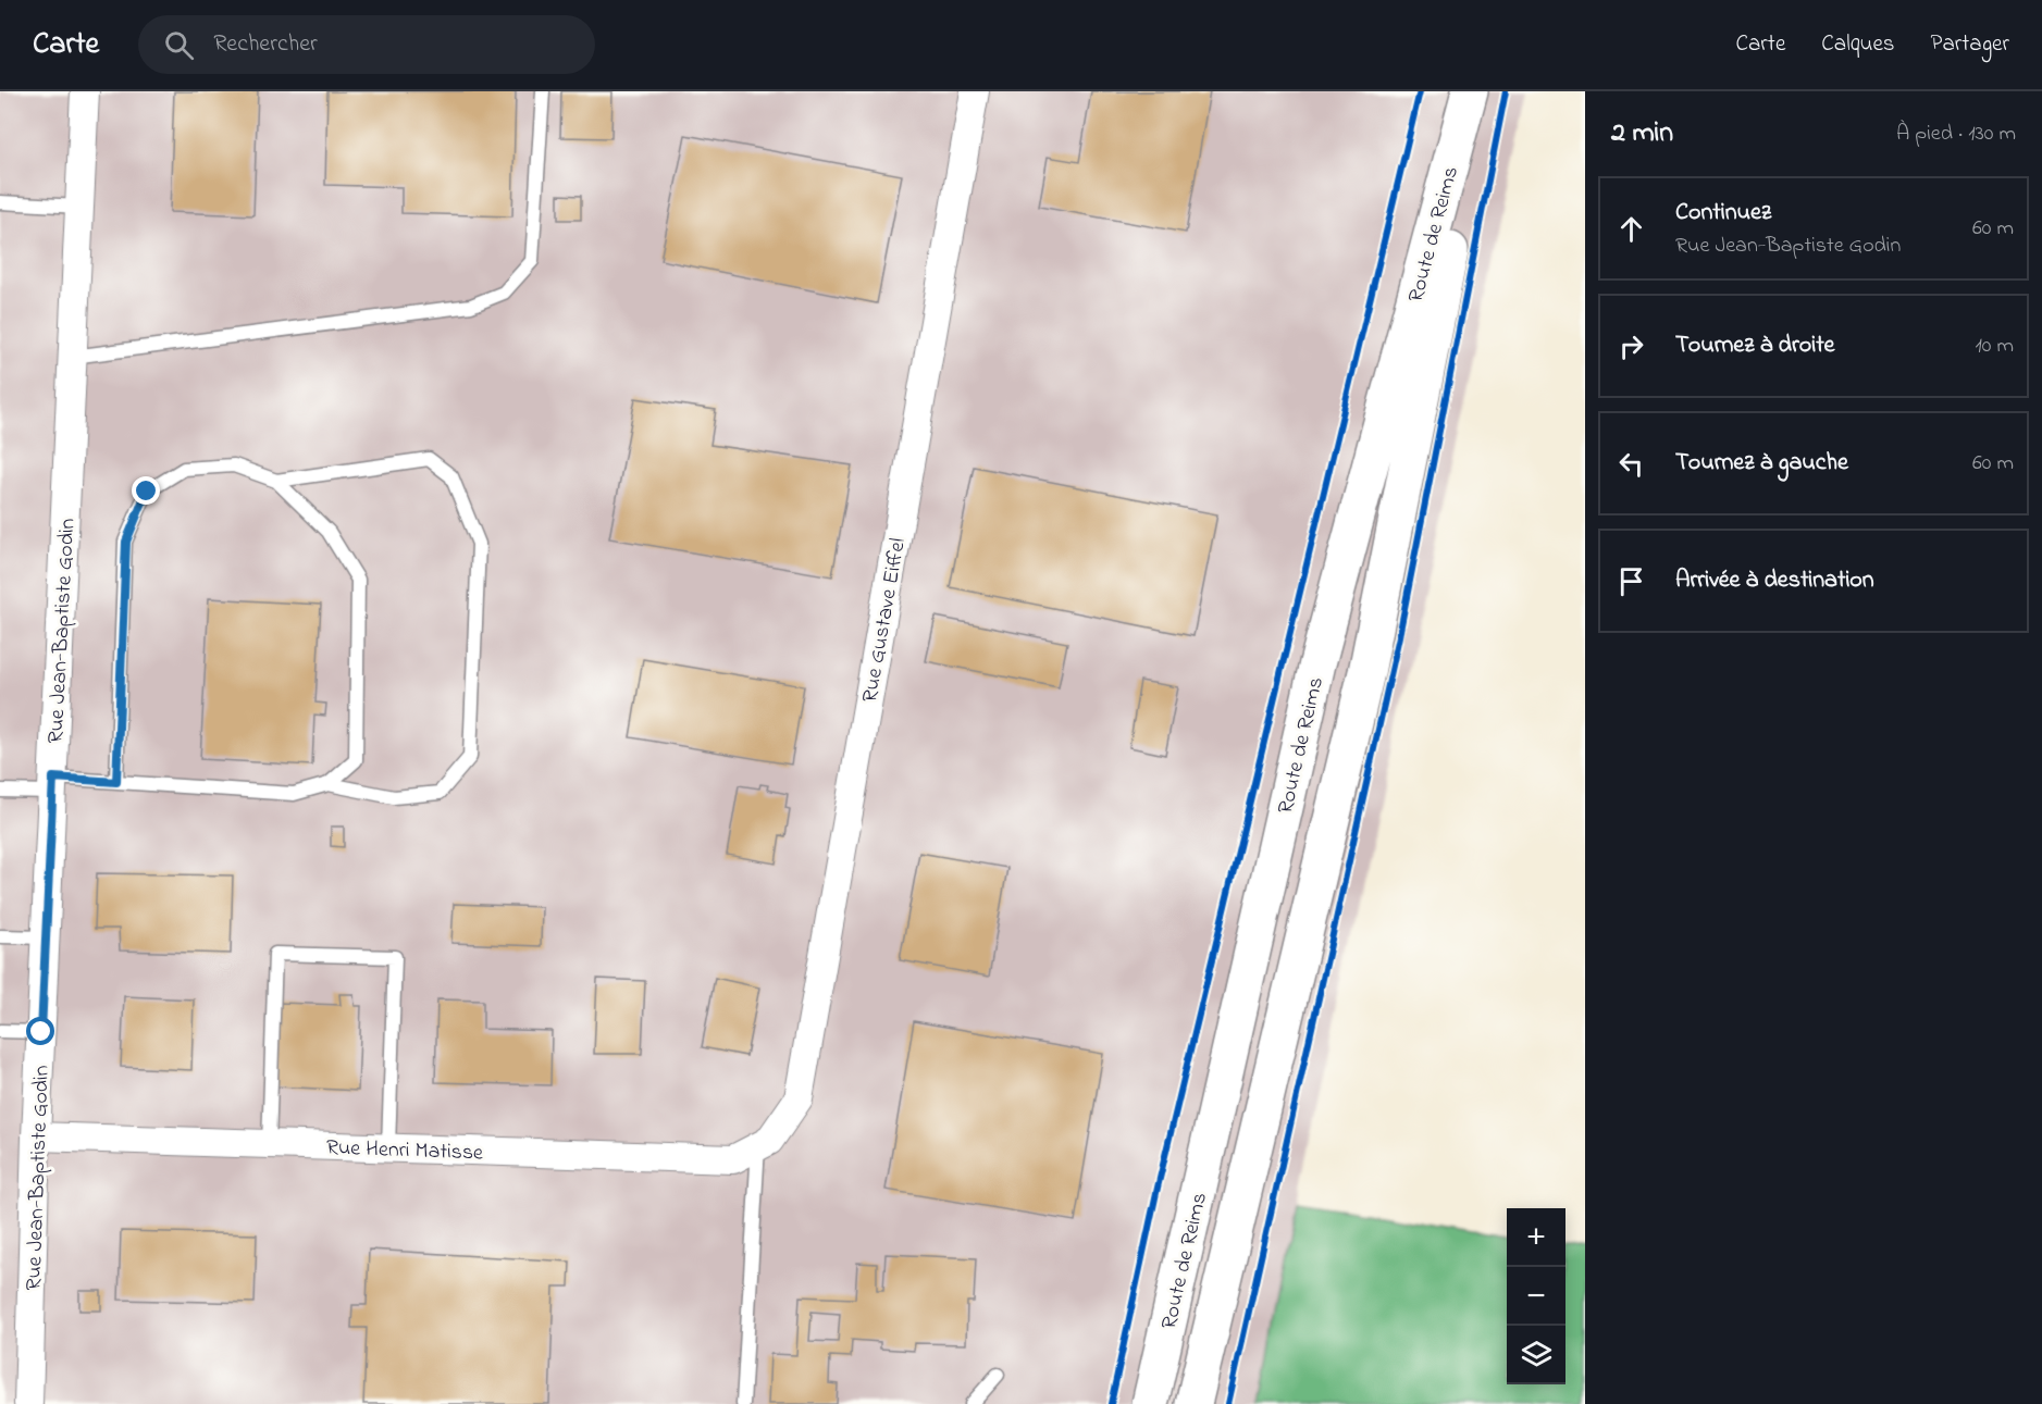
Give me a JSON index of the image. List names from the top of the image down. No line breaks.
{"streets":{"main road":["Route de Reims"],"street":["Rue Gustave Eiffel","Rue Jean-Baptiste Godin","Rue Henri Matisse"]},"crossings":[["Rue Gustave Eiffel","Rue Henri Matisse"],["Rue Jean-Baptiste Godin","Rue Henri Matisse"]],"page":{"header":"Carte","search":"Rechercher","nav":["Carte","Calques","Partager"],"heading":["2 min","À pied · 130 m"],"list":[["Continuez","Rue Jean-Baptiste Godin","60 m"],["Tournez à droite","10 m"],["Tournez à gauche","60 m"],"Arrivée à destination"],"map_buttons":["+","−"]}}
